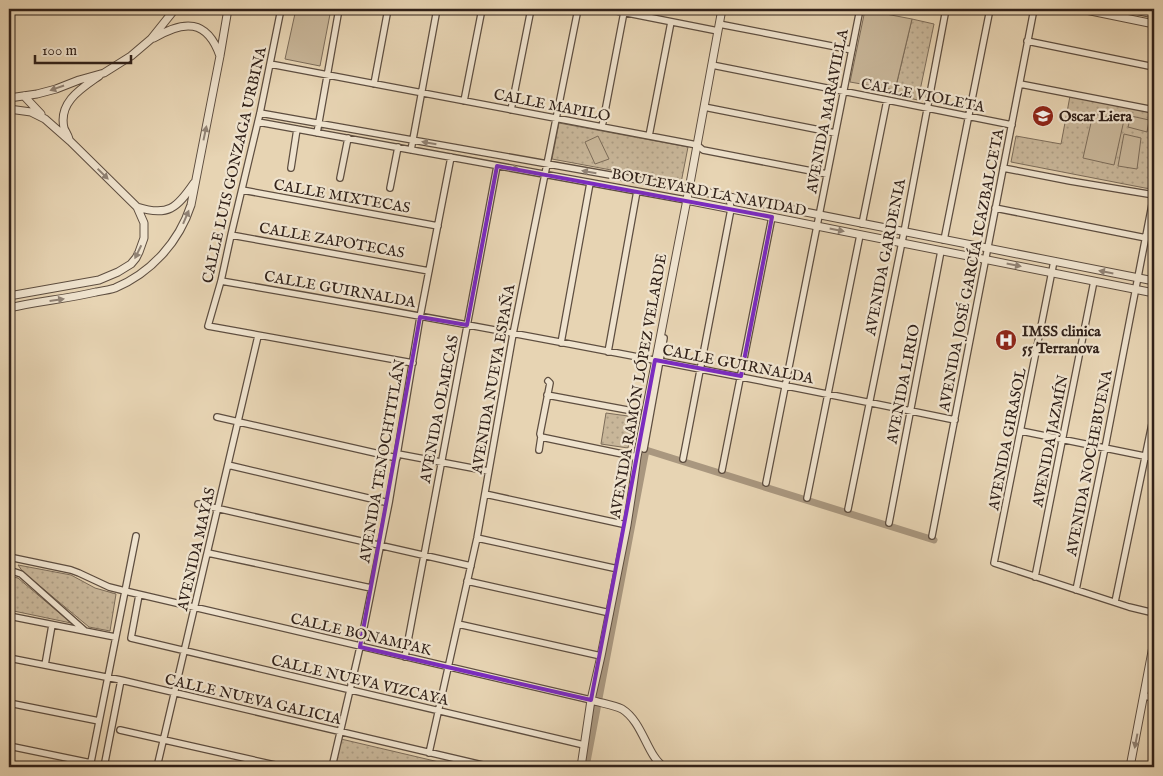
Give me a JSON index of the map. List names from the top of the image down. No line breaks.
{"streets":{"street":["CALLE VIOLETA","CALLE MAPILO","AVENIDA MARAVILLA","CALLE LUIS GONZAGA URBINA","BOULEVARD LA NAVIDAD","CALLE MIXTECAS","CALLE ZAPOTECAS","AVENIDA GARDENIA","AVENIDA JOSÉ GARCÍA ICAZBALCETA","CALLE GUIRNALDA","AVENIDA NUEVA ESPAÑA","AVENIDA LIRIO","AVENIDA RAMÓN LÓPEZ VELARDE","AVENIDA OLMECAS","AVENIDA GIRASOL","AVENIDA JAZMÍN","AVENIDA TENOCHTITLÁN","AVENIDA NOCHEBUENA","AVENIDA MAYAS","CALLE BONAMPAK","CALLE NUEVA VIZCAYA","CALLE NUEVA GALICIA"]},"crossings":[["CALLE VIOLETA","AVENIDA MARAVILLA"],["CALLE VIOLETA","AVENIDA GARDENIA"],["CALLE VIOLETA","AVENIDA JOSÉ GARCÍA ICAZBALCETA"],["CALLE VIOLETA","AVENIDA RAMÓN LÓPEZ VELARDE"],["CALLE MAPILO","AVENIDA MARAVILLA"],["CALLE MAPILO","CALLE LUIS GONZAGA URBINA"],["CALLE MAPILO","AVENIDA NUEVA ESPAÑA"],["CALLE MAPILO","AVENIDA RAMÓN LÓPEZ VELARDE"],["AVENIDA MARAVILLA","BOULEVARD LA NAVIDAD"],["AVENIDA MARAVILLA","CALLE GUIRNALDA"],["CALLE LUIS GONZAGA URBINA","BOULEVARD LA NAVIDAD"],["CALLE LUIS GONZAGA URBINA","CALLE MIXTECAS"],["CALLE LUIS GONZAGA URBINA","CALLE ZAPOTECAS"],["CALLE LUIS GONZAGA URBINA","CALLE GUIRNALDA"],["CALLE LUIS GONZAGA URBINA","AVENIDA MAYAS"],["BOULEVARD LA NAVIDAD","AVENIDA GARDENIA"],["BOULEVARD LA NAVIDAD","AVENIDA JOSÉ GARCÍA ICAZBALCETA"],["BOULEVARD LA NAVIDAD","AVENIDA NUEVA ESPAÑA"],["BOULEVARD LA NAVIDAD","AVENIDA LIRIO"],["BOULEVARD LA NAVIDAD","AVENIDA RAMÓN LÓPEZ VELARDE"],["BOULEVARD LA NAVIDAD","AVENIDA OLMECAS"],["BOULEVARD LA NAVIDAD","AVENIDA GIRASOL"],["BOULEVARD LA NAVIDAD","AVENIDA JAZMÍN"],["BOULEVARD LA NAVIDAD","AVENIDA TENOCHTITLÁN"],["BOULEVARD LA NAVIDAD","AVENIDA NOCHEBUENA"],["CALLE MIXTECAS","AVENIDA TENOCHTITLÁN"],["CALLE ZAPOTECAS","AVENIDA TENOCHTITLÁN"],["AVENIDA GARDENIA","CALLE GUIRNALDA"],["AVENIDA JOSÉ GARCÍA ICAZBALCETA","CALLE GUIRNALDA"],["CALLE GUIRNALDA","AVENIDA NUEVA ESPAÑA"],["CALLE GUIRNALDA","AVENIDA LIRIO"],["CALLE GUIRNALDA","AVENIDA RAMÓN LÓPEZ VELARDE"],["CALLE GUIRNALDA","AVENIDA OLMECAS"],["CALLE GUIRNALDA","AVENIDA TENOCHTITLÁN"],["AVENIDA NUEVA ESPAÑA","CALLE BONAMPAK"],["AVENIDA NUEVA ESPAÑA","CALLE NUEVA VIZCAYA"],["AVENIDA NUEVA ESPAÑA","CALLE NUEVA GALICIA"],["AVENIDA RAMÓN LÓPEZ VELARDE","CALLE BONAMPAK"],["AVENIDA RAMÓN LÓPEZ VELARDE","CALLE NUEVA VIZCAYA"],["AVENIDA OLMECAS","CALLE BONAMPAK"],["AVENIDA GIRASOL","AVENIDA JAZMÍN"],["AVENIDA TENOCHTITLÁN","CALLE BONAMPAK"],["AVENIDA TENOCHTITLÁN","CALLE NUEVA VIZCAYA"],["AVENIDA TENOCHTITLÁN","CALLE NUEVA GALICIA"],["AVENIDA MAYAS","CALLE BONAMPAK"],["AVENIDA MAYAS","CALLE NUEVA VIZCAYA"],["AVENIDA MAYAS","CALLE NUEVA GALICIA"],["CALLE BONAMPAK","CALLE NUEVA VIZCAYA"]],"places":{"school or university":["Oscar Liera"],"hospital":["IMSS clinica 55 Terranova"]},"scale_bar":"100 m"}
